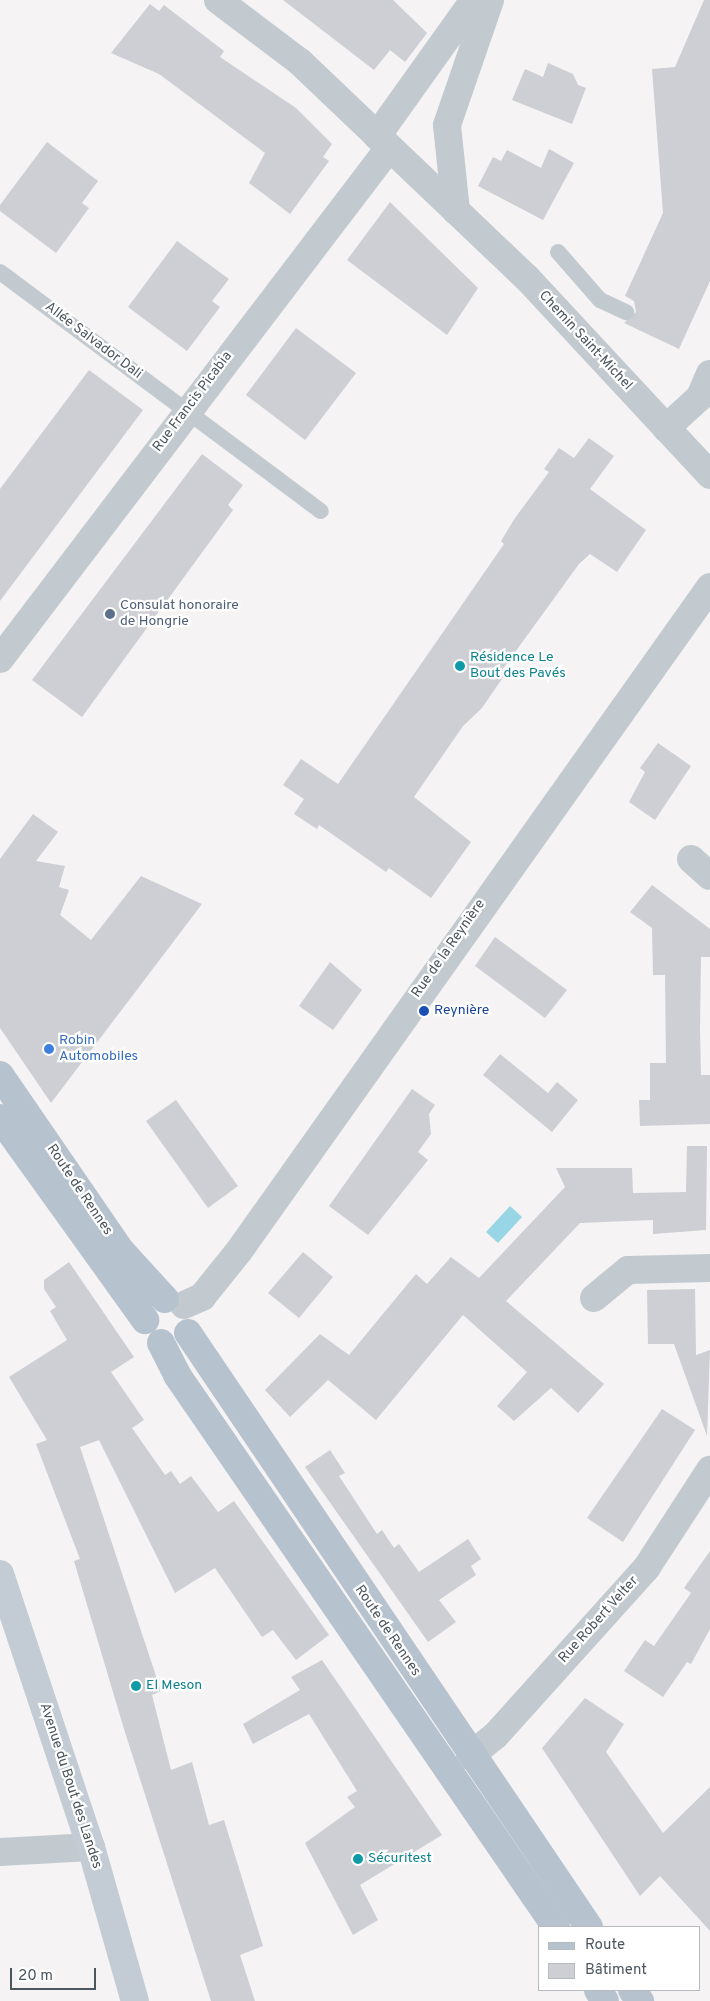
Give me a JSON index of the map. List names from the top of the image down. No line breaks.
{"streets":{"main road":["Route de Rennes"],"street":["Chemin Saint-Michel","Rue Francis Picabia","Rue de la Reynière","Rue Robert Velter","Avenue du Bout des Landes"],"lane":["Allée Salvador Dali"]},"crossings":[["Allée Salvador Dali","Rue Francis Picabia"],["Chemin Saint-Michel","Rue Francis Picabia"],["Rue de la Reynière","Route de Rennes"],["Route de Rennes","Rue Robert Velter"]],"places":["Consulat honoraire de Hongrie","Résidence Le Bout des Pavés","Reynière","Robin Automobiles","El Meson","Sécuritest"],"legend":["Route","Bâtiment"],"scale_bar":"20 m"}
